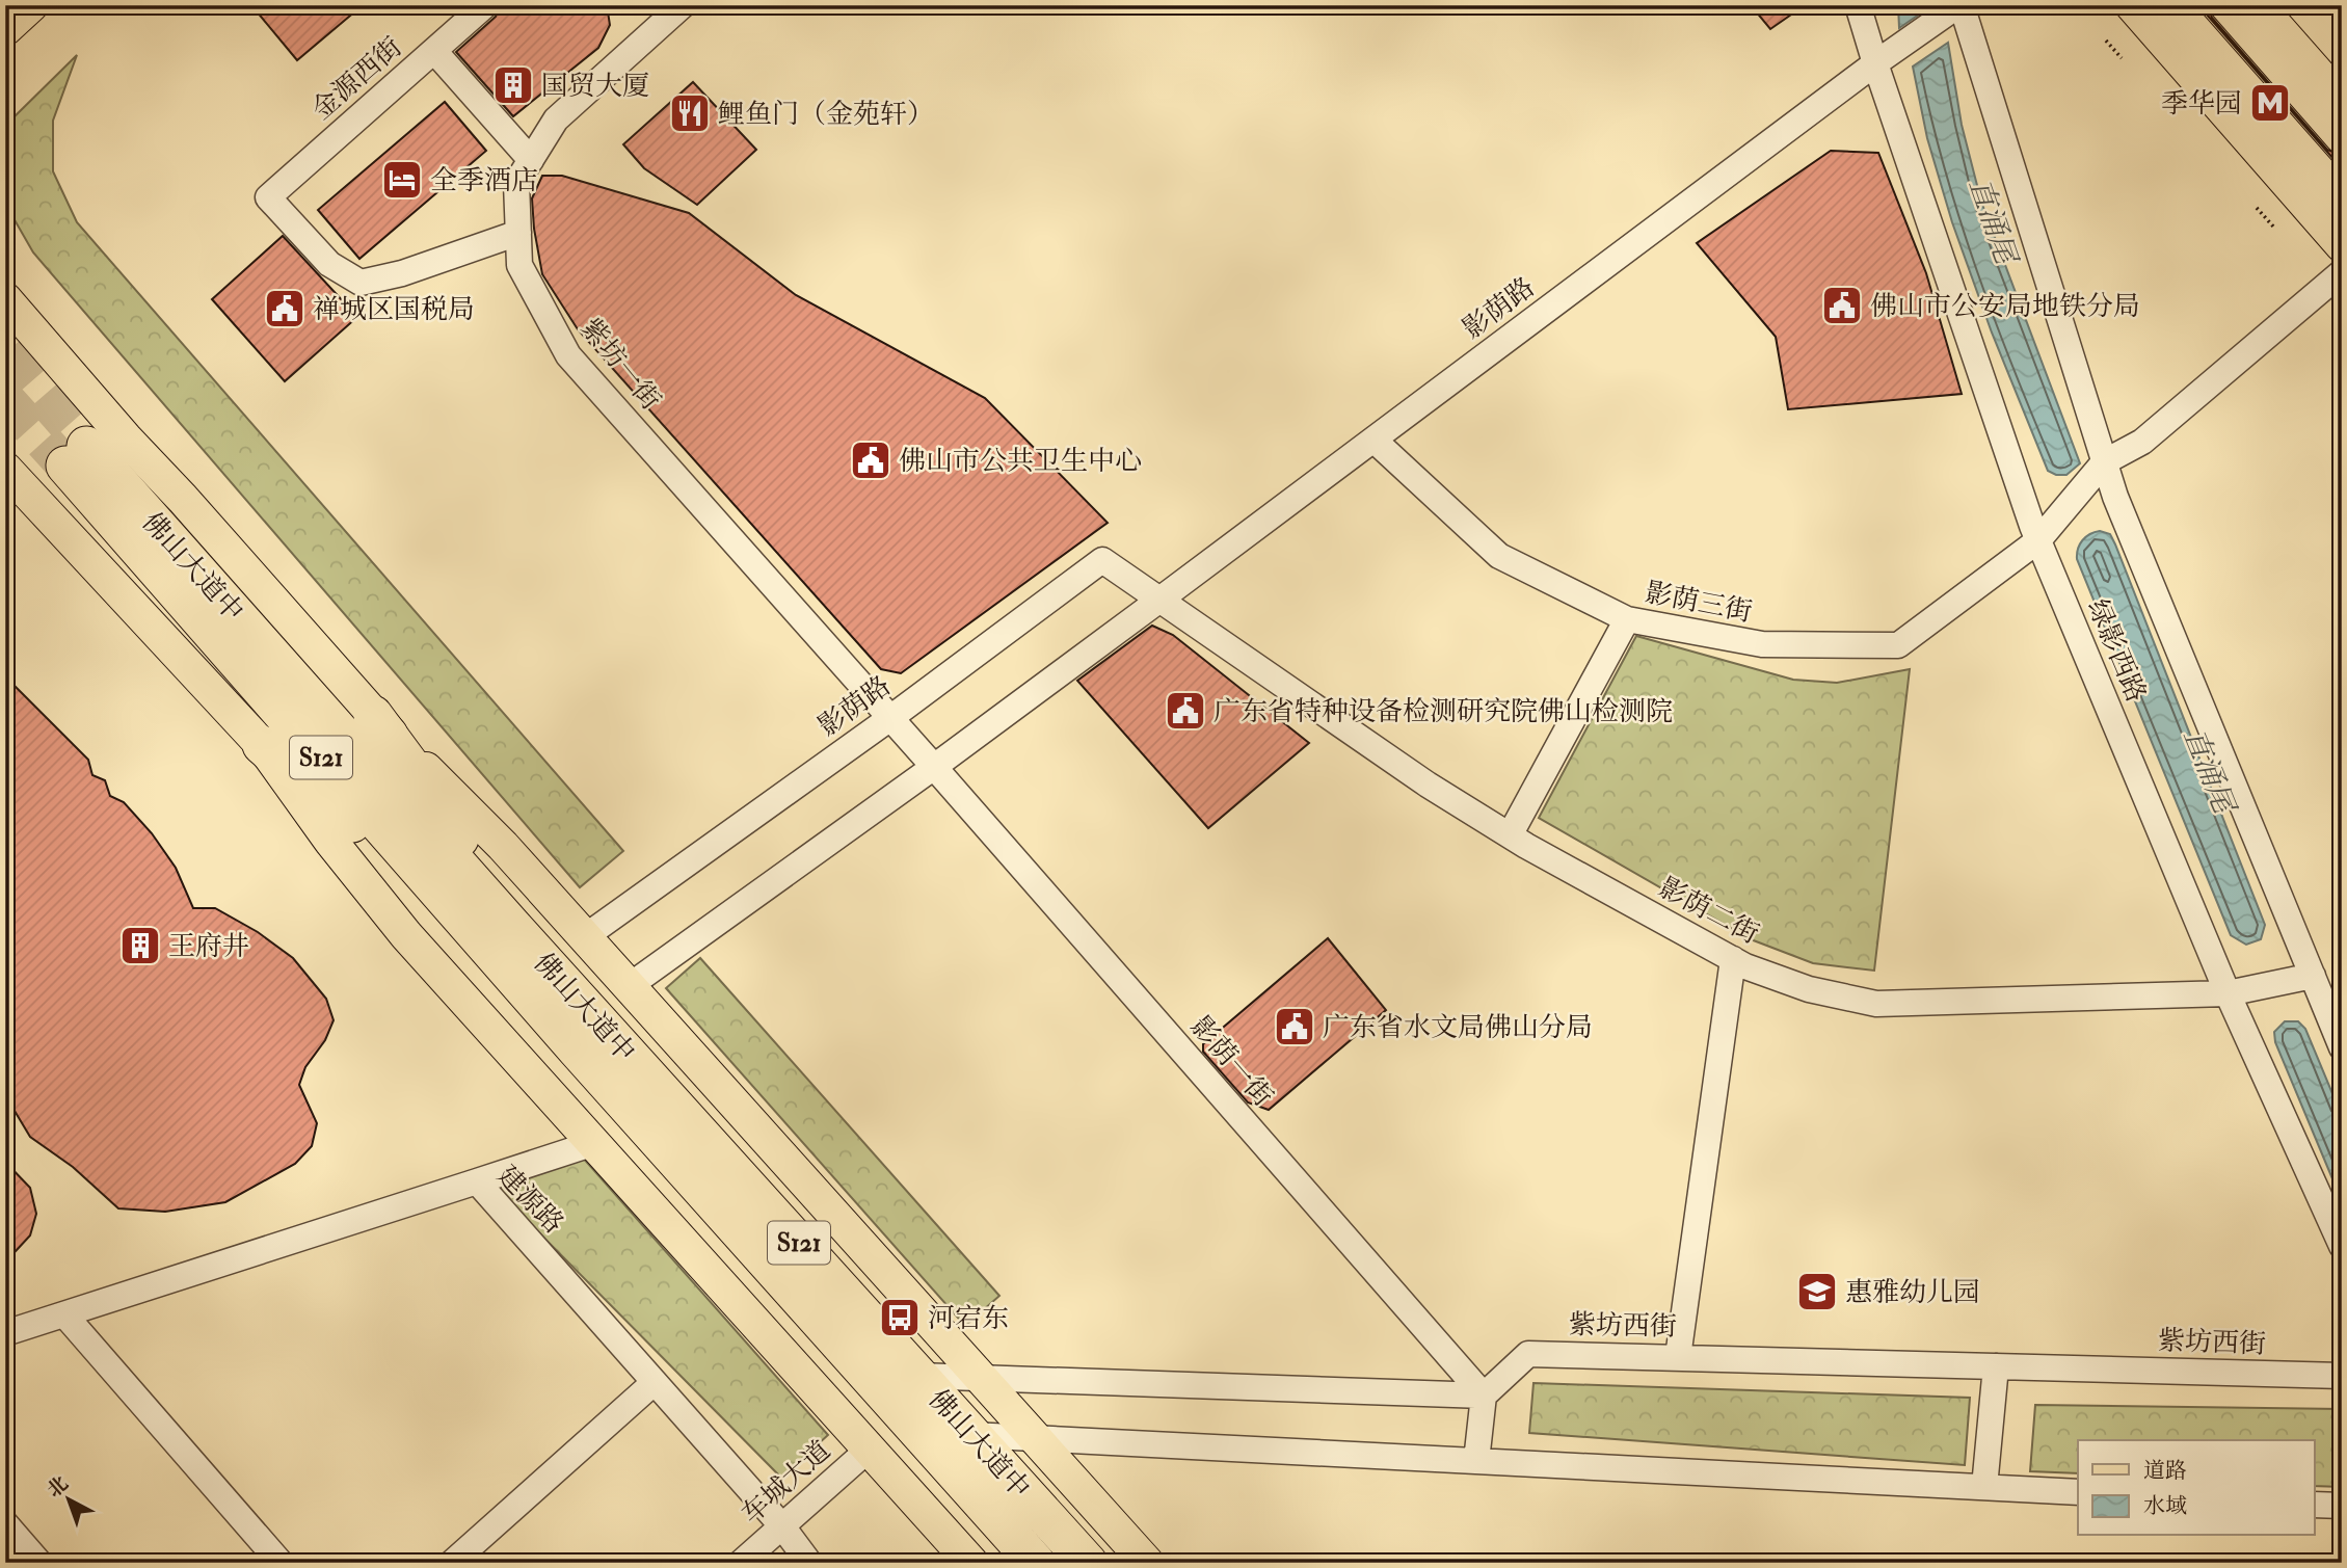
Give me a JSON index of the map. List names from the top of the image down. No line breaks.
{"streets":{"highway":["佛山大道中","S121"],"street":["金源西街","影荫路","紫坊一街","影荫三街","绿影西路","影荫二街","影荫一街","建源路","紫坊西街","车城大道"]},"crossings":[["金源西街","紫坊一街"],["影荫路","紫坊一街"],["影荫路","佛山大道中"],["影荫路","影荫三街"],["影荫路","绿影西路"],["影荫路","影荫二街"],["影荫路","影荫一街"],["紫坊一街","影荫一街"],["影荫三街","绿影西路"],["绿影西路","影荫二街"],["影荫一街","紫坊西街"],["建源路","车城大道"]],"water":["直涌尾"],"places":{"building":["国贸大厦","王府井"],"metro station":["季华园"],"restaurant":["鲤鱼门（金苑轩）"],"hotel":["全季酒店"],"public building":["佛山市公安局地铁分局","禅城区国税局","佛山市公共卫生中心","广东省特种设备检测研究院佛山检测院","广东省水文局佛山分局"],"school or university":["惠雅幼儿园"],"bus stop":["河宕东"]},"legend":["道路","水域"],"north":"top left"}
